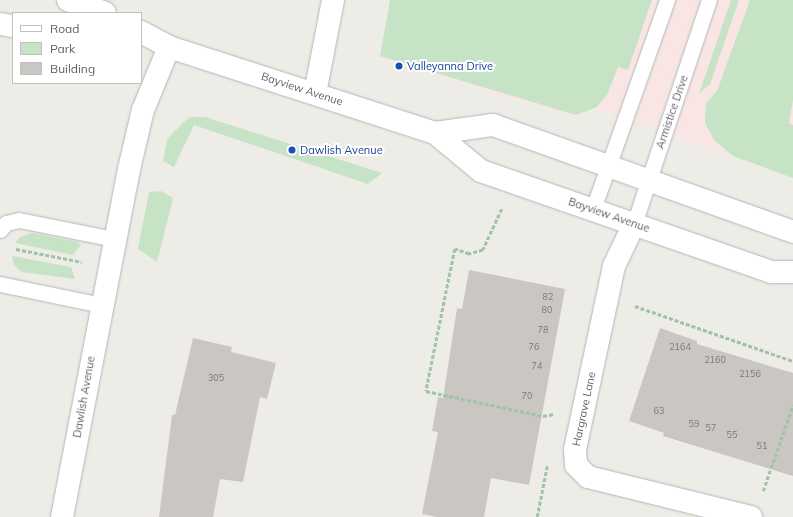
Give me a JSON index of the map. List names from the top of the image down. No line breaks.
{"streets":{"main road":["Bayview Avenue","Dawlish Avenue","Hargrave Lane"],"lane":["Armistice Drive"]},"crossings":[["Bayview Avenue","Armistice Drive"],["Bayview Avenue","Dawlish Avenue"],["Bayview Avenue","Hargrave Lane"],["Armistice Drive","Hargrave Lane"]],"places":["Valleyanna Drive","Dawlish Avenue"],"house_numbers":["82","80","78","76","2164","2160","74","2156","305","70","63","59","57","55","51"],"legend":["Road","Park","Building"]}
